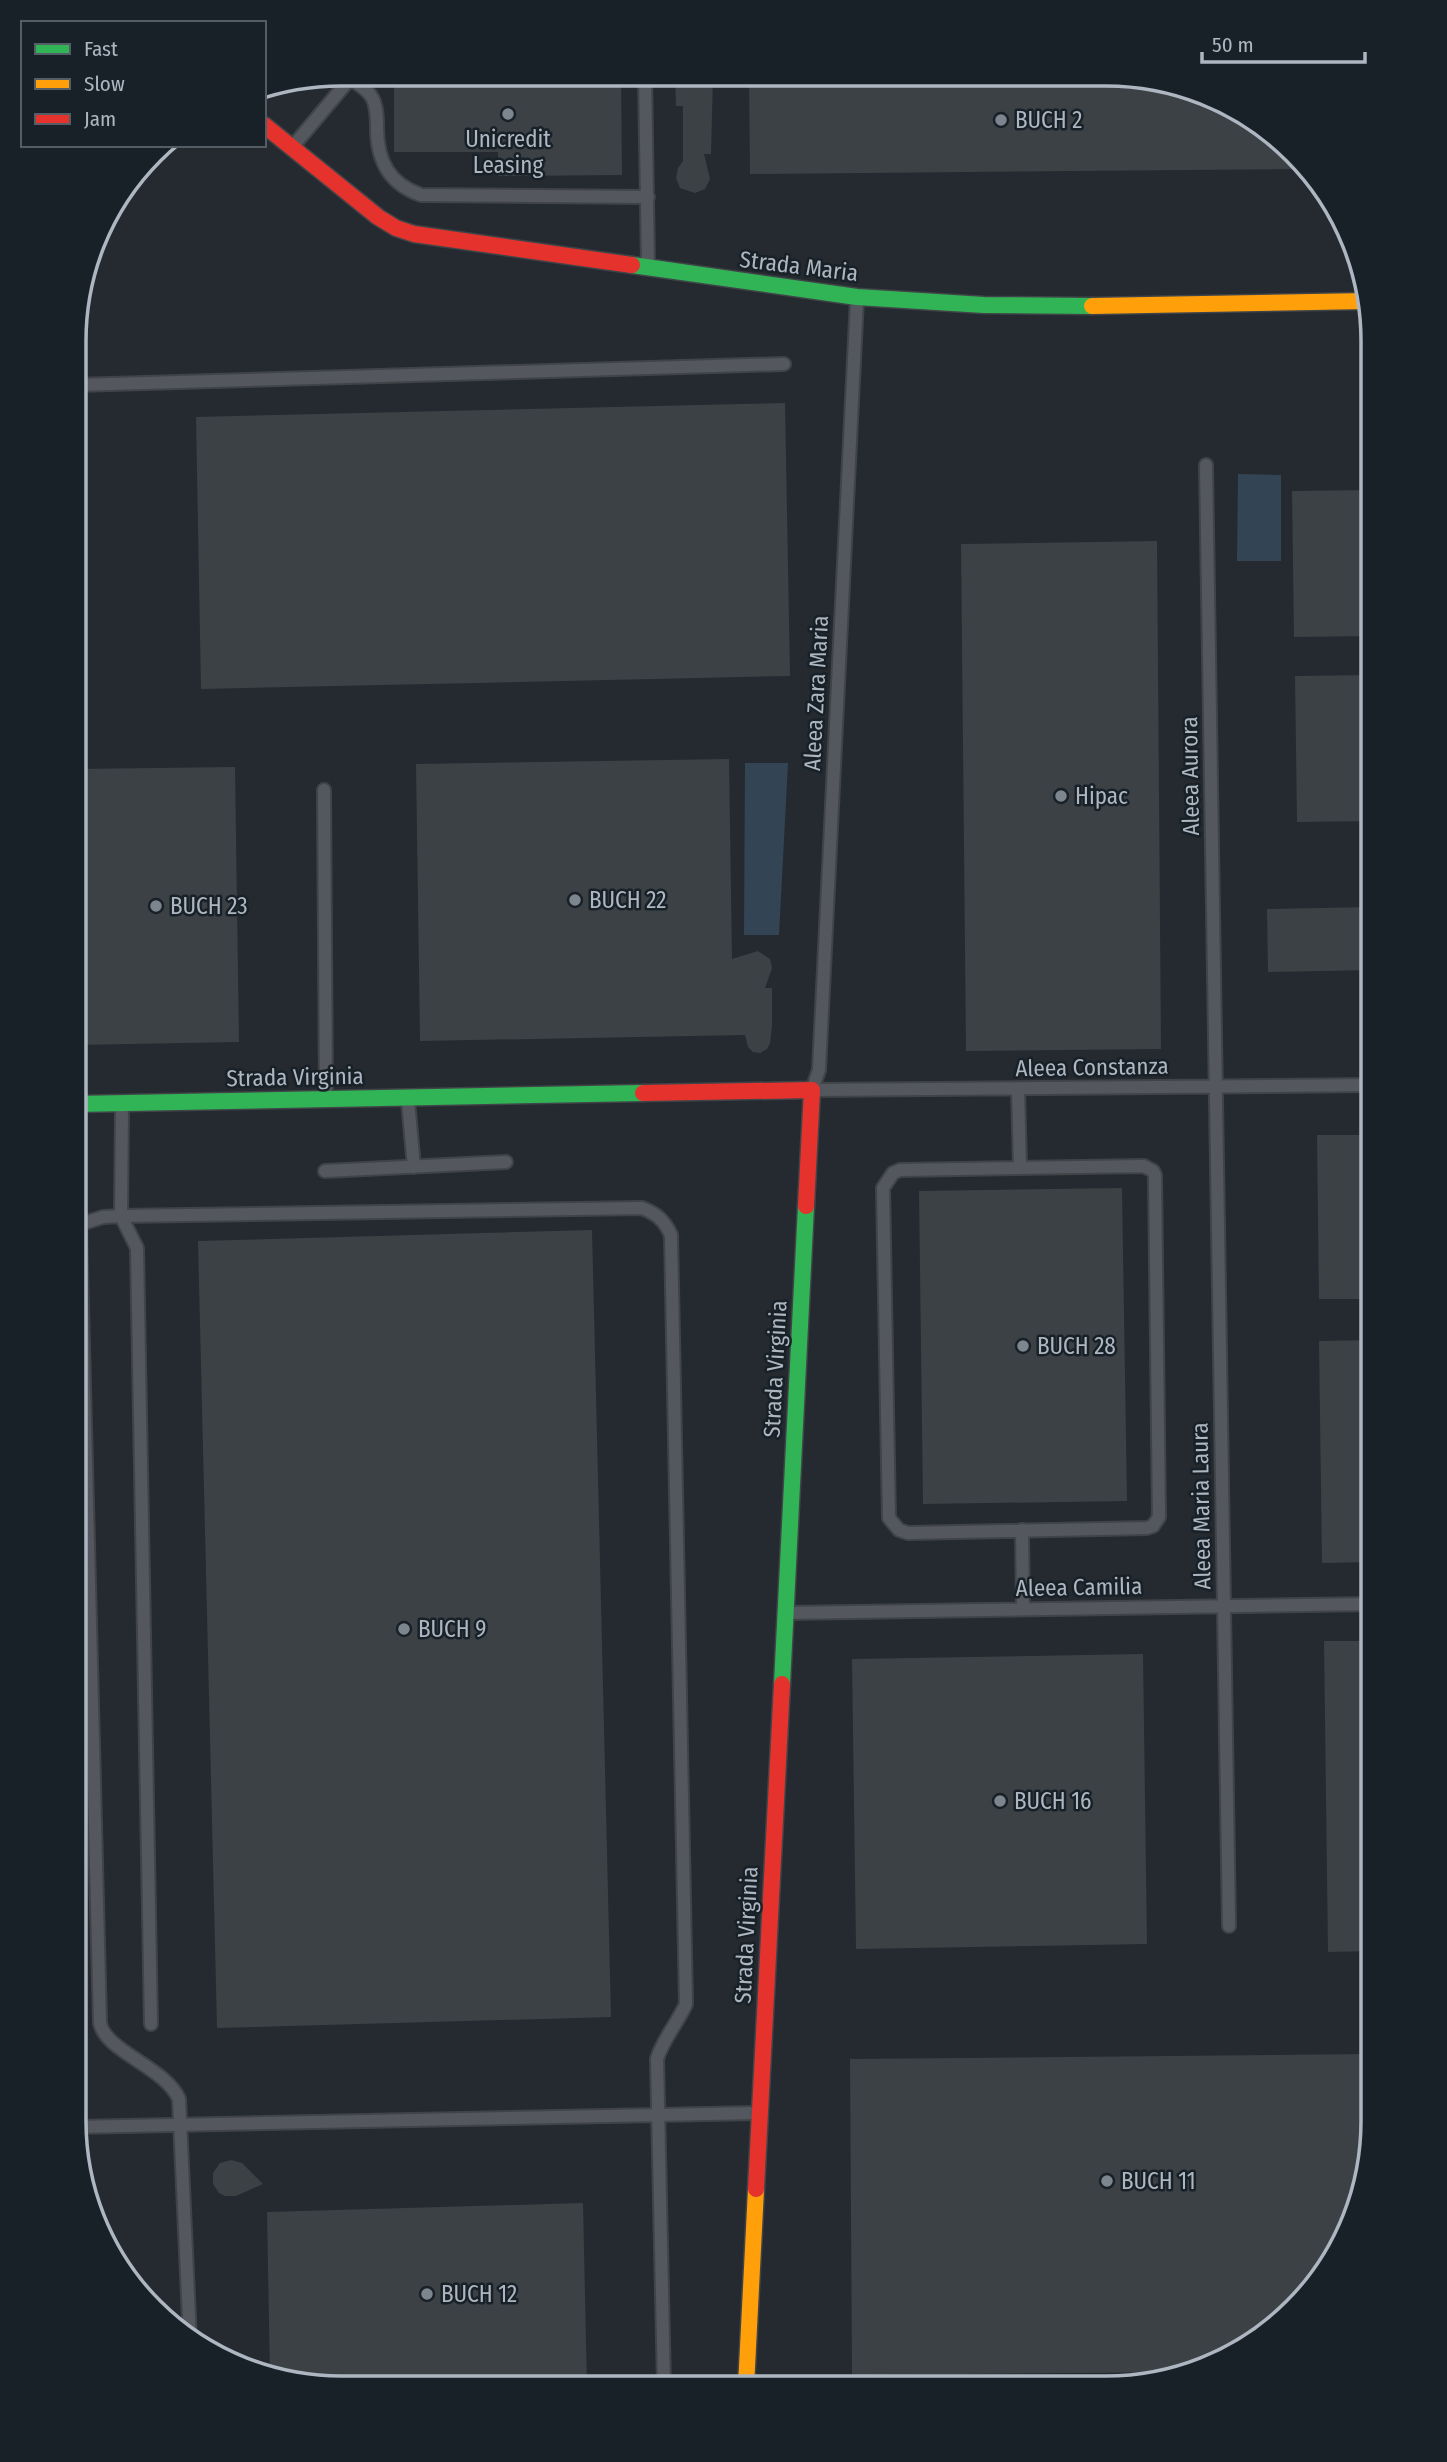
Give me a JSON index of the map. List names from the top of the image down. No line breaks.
{"streets":{"street":["Strada Maria","Strada Virginia"],"lane":["Aleea Zara Maria","Aleea Aurora","Aleea Constanza","Aleea Maria Laura","Aleea Camilia"]},"crossings":[["Strada Maria","Aleea Zara Maria"],["Aleea Zara Maria","Aleea Constanza"],["Aleea Zara Maria","Strada Virginia"],["Aleea Aurora","Aleea Constanza"],["Aleea Aurora","Aleea Maria Laura"],["Aleea Constanza","Strada Virginia"],["Aleea Constanza","Aleea Maria Laura"],["Strada Virginia","Aleea Camilia"],["Aleea Maria Laura","Aleea Camilia"]],"places":["Unicredit Leasing","BUCH 2","Hipac","BUCH 22","BUCH 23","BUCH 28","BUCH 9","BUCH 16","BUCH 11","BUCH 12"],"legend":["Fast","Slow","Jam"],"scale_bar":"50 m"}
